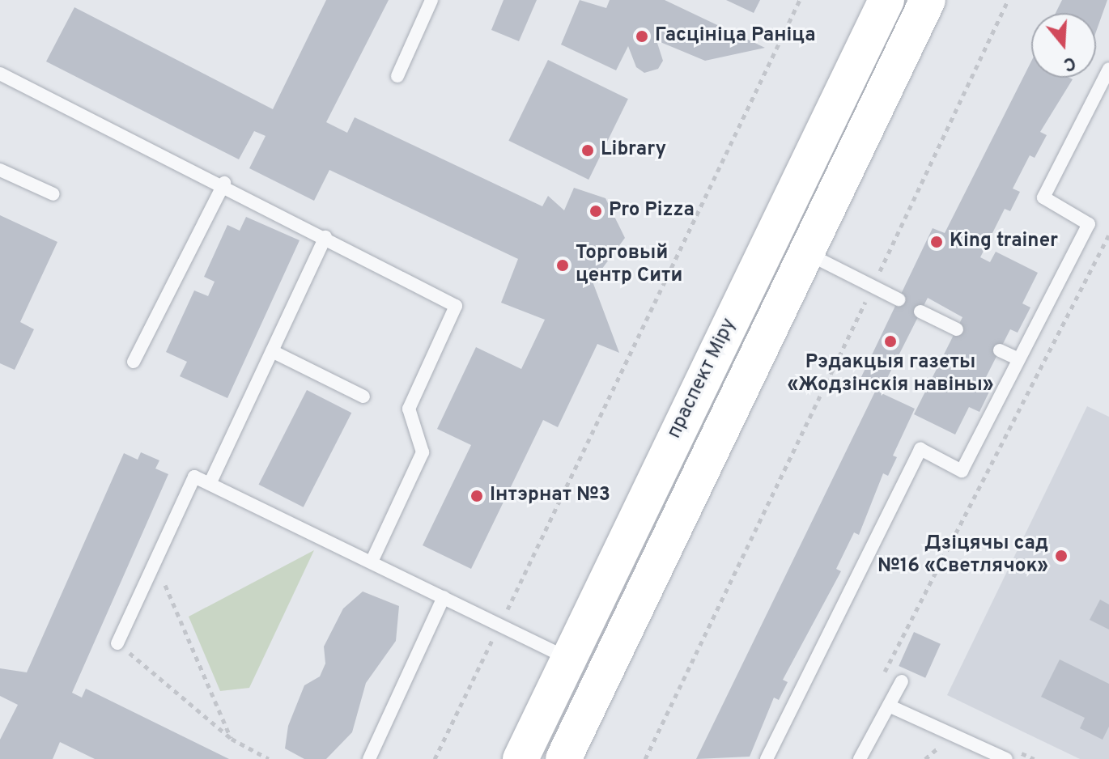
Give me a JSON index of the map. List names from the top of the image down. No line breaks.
{"streets":{"main road":["праспект Міру"]},"places":["Гасцініца Раніца","Library","Pro Pizza","King trainer","Торговый центр Сити","Рэдакцыя газеты «Жодзінскія навіны»","Інтэрнат №3","Дзіцячы сад №16 «Светлячок»"],"north":"bottom"}
